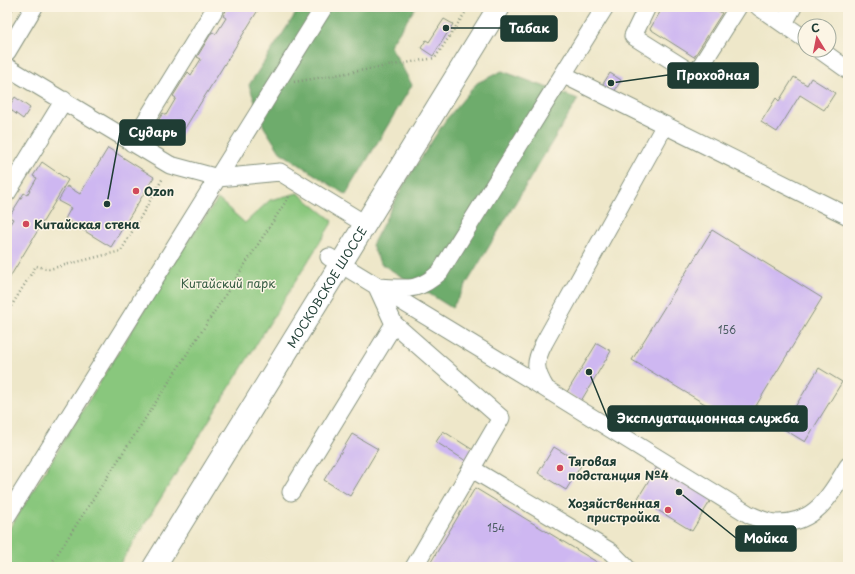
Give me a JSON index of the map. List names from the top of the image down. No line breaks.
{"streets":{"main road":["МОСКОВСКОЕ ШОССЕ"]},"parks":["Китайский парк"],"places":["Табак","Проходная","Ozon","Сударь","Китайская стена","Эксплуатационная служба","Тяговая подстанция №4","Мойка","Хозяйственная пристройка"],"house_numbers":["156","154"],"north":"top"}
